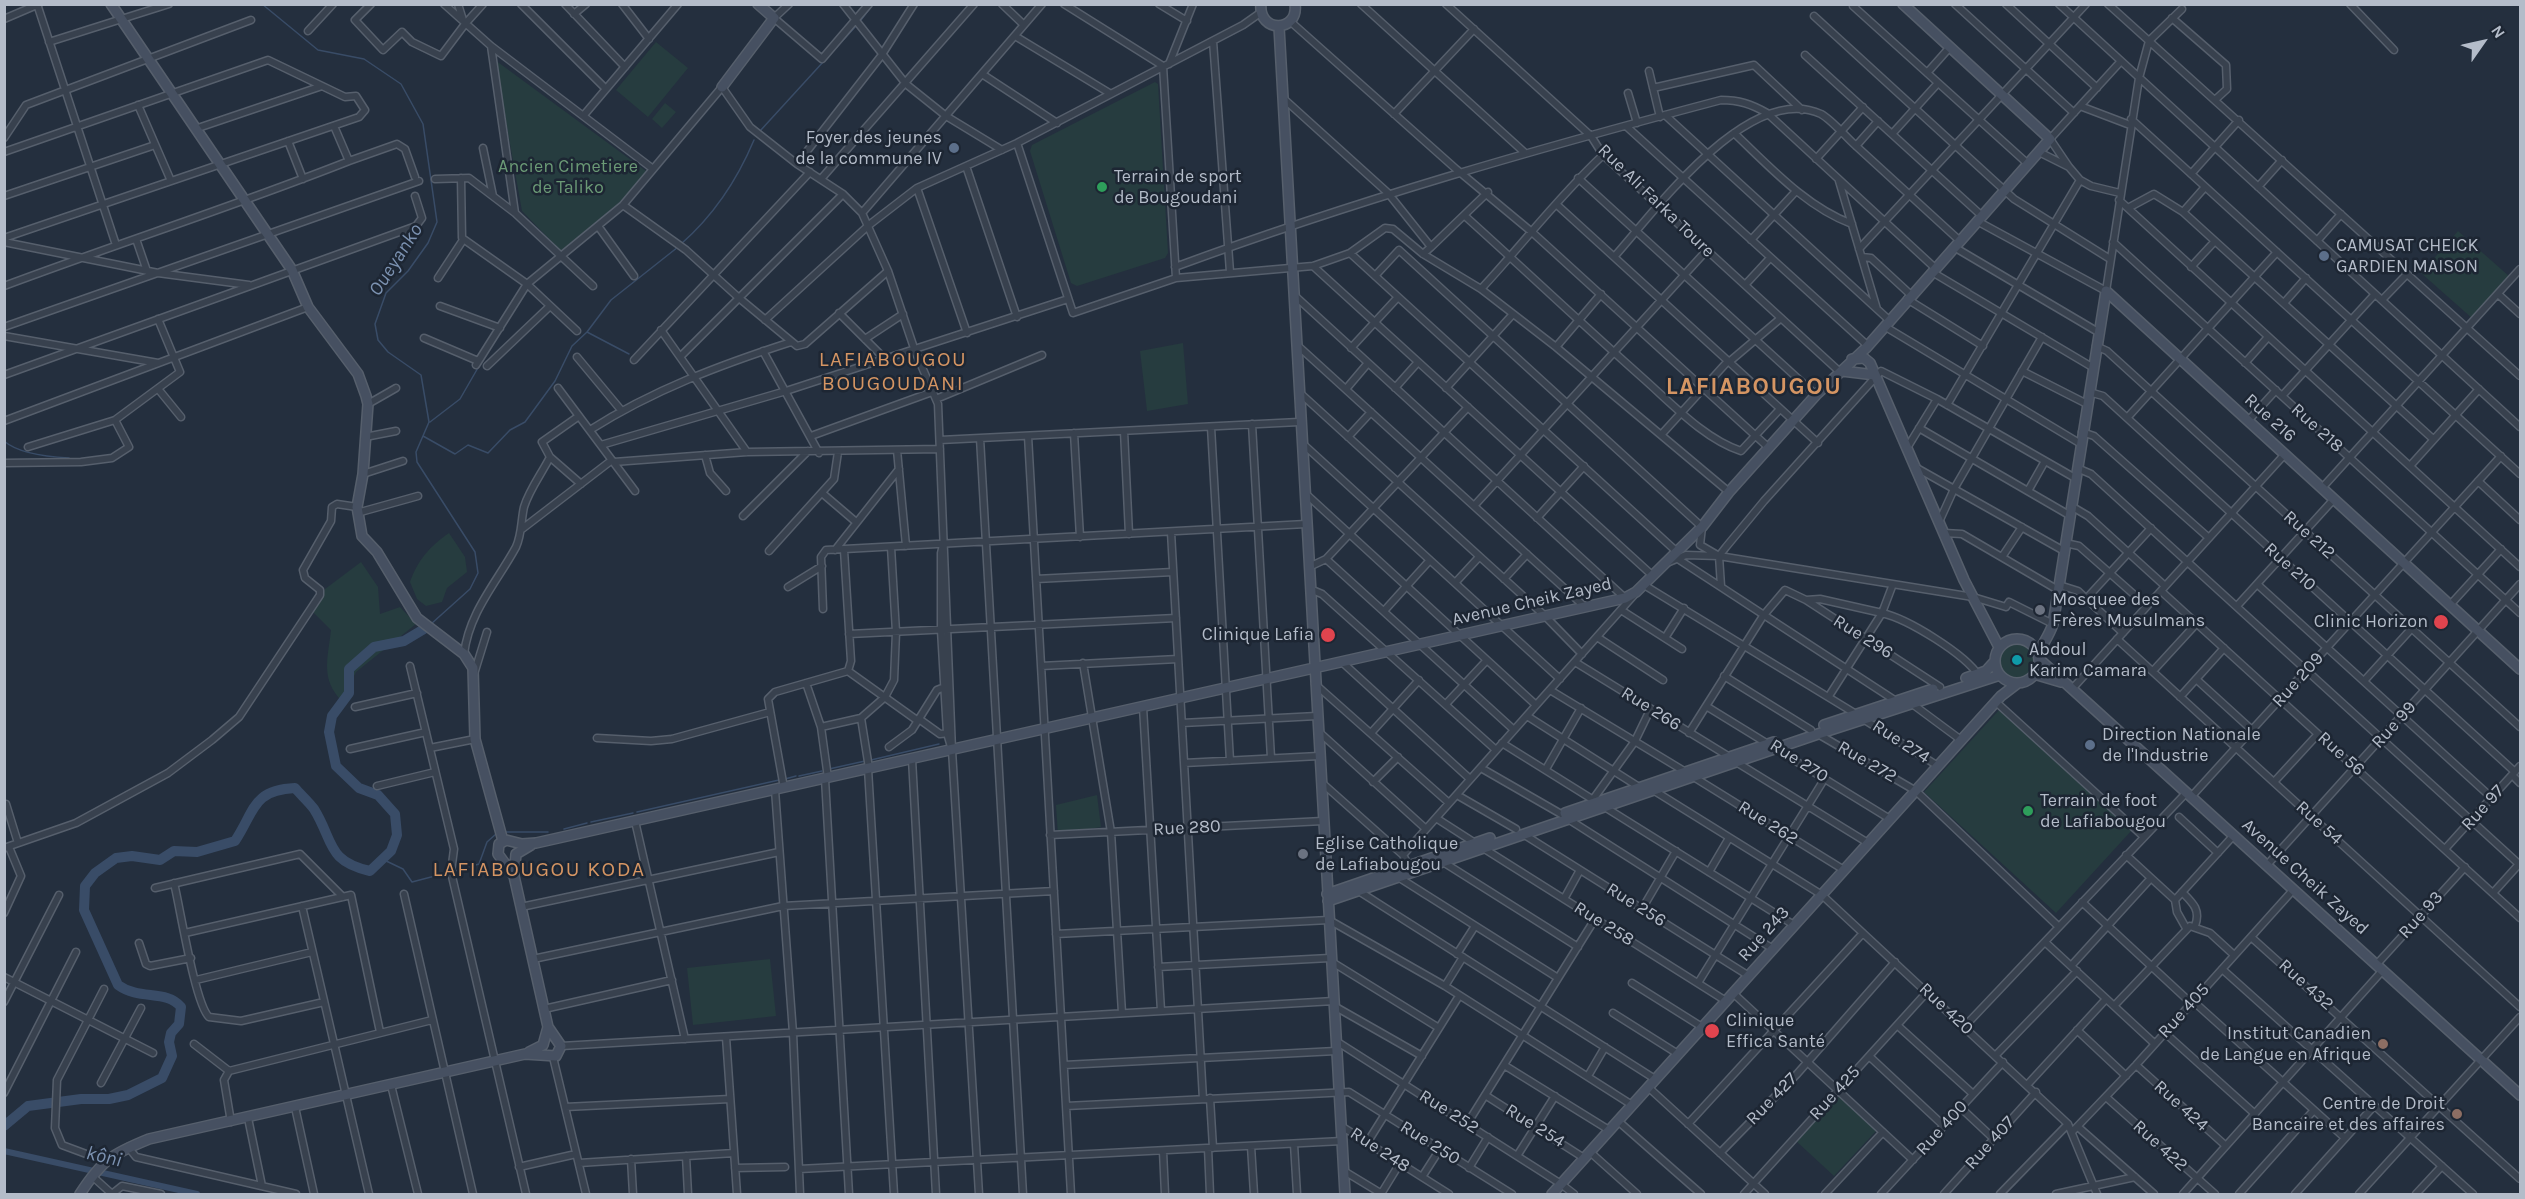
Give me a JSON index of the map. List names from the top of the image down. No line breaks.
{"streets":{"street":["Rue Ali Farka Toure","Rue 216","Rue 218","Rue 212","Rue 210","Avenue Cheik Zayed","Rue 296","Rue 209","Rue 266","Rue 99","Rue 274","Rue 56","Rue 270","Rue 272","Rue 97","Rue 262","Rue 54","Rue 280","Rue 256","Rue 93","Rue 258","Rue 243","Rue 432","Rue 420","Rue 405","Rue 425","Rue 427","Rue 424","Rue 252","Rue 254","Rue 400","Rue 250","Rue 407","Rue 422","Rue 248"]},"crossings":[["Rue Ali Farka Toure","Avenue Cheik Zayed"],["Rue 216","Avenue Cheik Zayed"],["Rue 216","Rue 209"],["Rue 216","Rue 99"],["Rue 218","Rue 209"],["Rue 218","Rue 99"],["Rue 212","Rue 209"],["Rue 212","Rue 99"],["Rue 210","Rue 209"],["Rue 210","Rue 99"],["Rue 210","Rue 97"],["Avenue Cheik Zayed","Rue 209"],["Avenue Cheik Zayed","Rue 99"],["Avenue Cheik Zayed","Rue 274"],["Avenue Cheik Zayed","Rue 93"],["Avenue Cheik Zayed","Rue 243"],["Avenue Cheik Zayed","Rue 405"],["Rue 209","Rue 56"],["Rue 209","Rue 272"],["Rue 209","Rue 54"],["Rue 209","Rue 420"],["Rue 266","Rue 243"],["Rue 99","Rue 56"],["Rue 99","Rue 54"],["Rue 274","Rue 243"],["Rue 56","Rue 97"],["Rue 56","Rue 93"],["Rue 270","Rue 243"],["Rue 272","Rue 243"],["Rue 262","Rue 243"],["Rue 54","Rue 93"],["Rue 256","Rue 243"],["Rue 93","Rue 432"],["Rue 93","Rue 424"],["Rue 93","Rue 422"],["Rue 258","Rue 243"],["Rue 258","Rue 425"],["Rue 258","Rue 427"],["Rue 258","Rue 400"],["Rue 243","Rue 420"],["Rue 243","Rue 252"],["Rue 243","Rue 254"],["Rue 432","Rue 405"],["Rue 420","Rue 405"],["Rue 420","Rue 425"],["Rue 420","Rue 427"],["Rue 420","Rue 400"],["Rue 420","Rue 407"],["Rue 405","Rue 424"],["Rue 405","Rue 422"]],"districts":["LAFIABOUGOU BOUGOUDANI","LAFIABOUGOU","LAFIABOUGOU KODA"],"water":["Oueyanko","kôni"],"parks":["Ancien Cimetiere de Taliko"],"places":["Foyer des jeunes de la commune IV","Terrain de sport de Bougoudani","CAMUSAT CHEICK GARDIEN MAISON","Mosquee des Frères Musulmans","Clinic Horizon","Clinique Lafia","Abdoul Karim Camara","Direction Nationale de l'Industrie","Terrain de foot de Lafiabougou","Eglise Catholique de Lafiabougou","Clinique Effica Santé","Institut Canadien de Langue en Afrique","Centre de Droit Bancaire et des affaires"],"north":"top right"}
